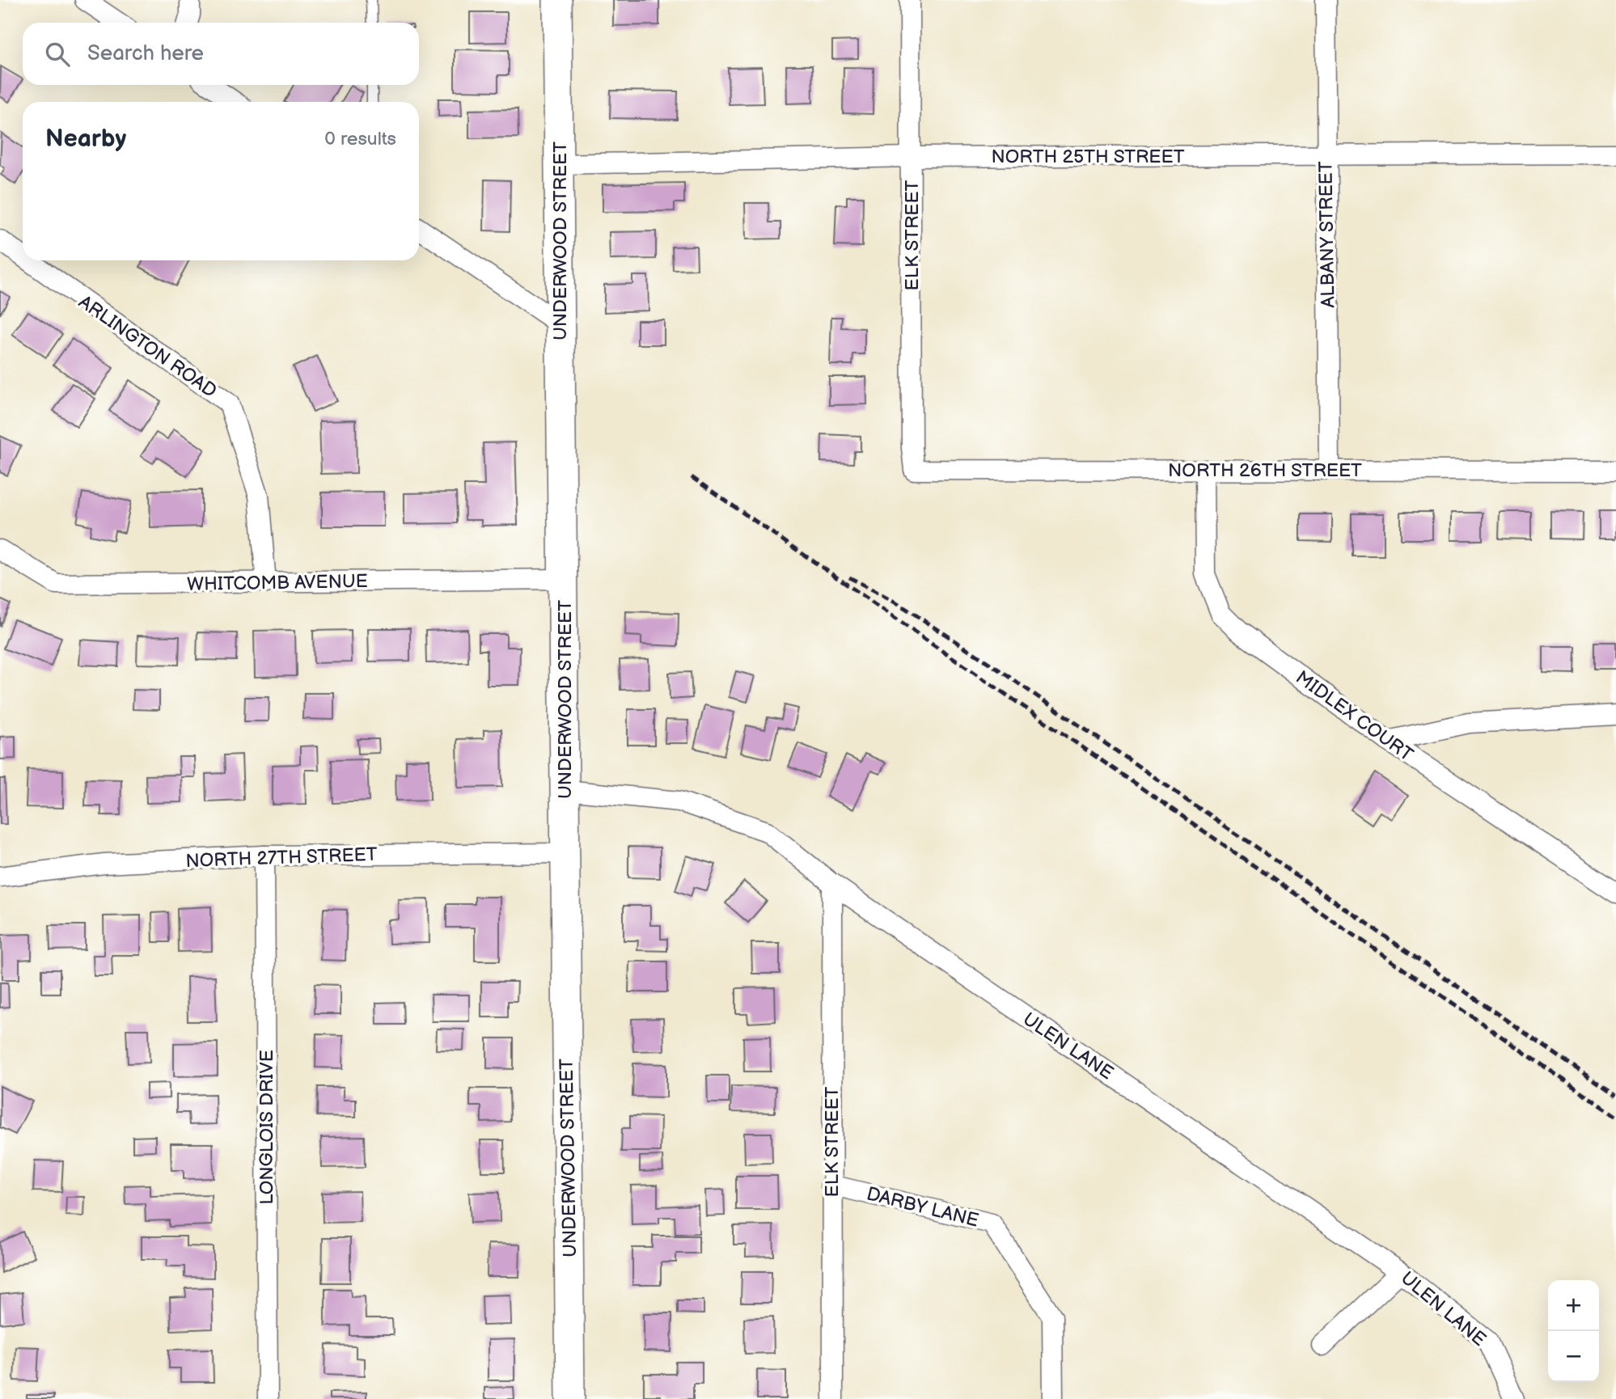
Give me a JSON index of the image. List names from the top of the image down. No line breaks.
{"streets":{"street":["NORTH 25TH STREET","ALBANY STREET","ELK STREET","UNDERWOOD STREET","ARLINGTON ROAD","NORTH 26TH STREET","WHITCOMB AVENUE","MIDLEX COURT","NORTH 27TH STREET","ULEN LANE","LONGLOIS DRIVE","DARBY LANE"]},"crossings":[["NORTH 25TH STREET","ALBANY STREET"],["NORTH 25TH STREET","ELK STREET"],["NORTH 25TH STREET","UNDERWOOD STREET"],["ALBANY STREET","NORTH 26TH STREET"],["ELK STREET","NORTH 26TH STREET"],["ELK STREET","ULEN LANE"],["ELK STREET","DARBY LANE"],["UNDERWOOD STREET","WHITCOMB AVENUE"],["UNDERWOOD STREET","NORTH 27TH STREET"],["UNDERWOOD STREET","ULEN LANE"],["ARLINGTON ROAD","WHITCOMB AVENUE"],["NORTH 26TH STREET","MIDLEX COURT"],["NORTH 27TH STREET","LONGLOIS DRIVE"]],"page":{"search":"Search here","heading":["Nearby","0 results"],"map_buttons":["+","−"]}}
